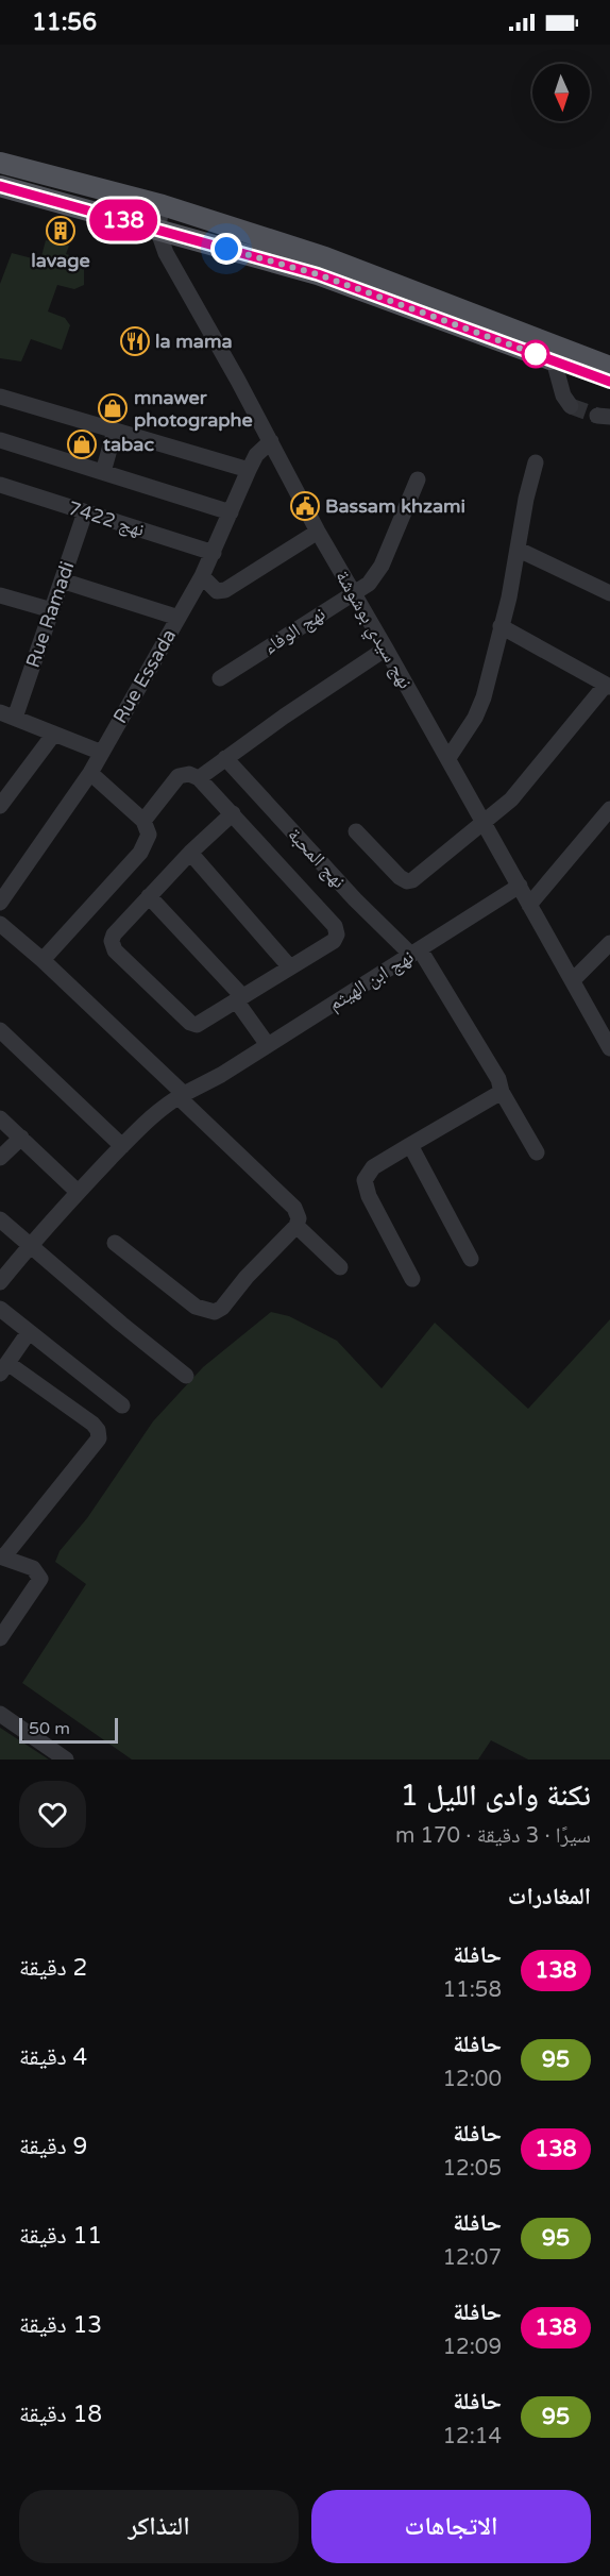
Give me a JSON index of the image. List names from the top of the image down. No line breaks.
{"streets":{"street":["نهج 7422","Rue Ramadi","نهج سيدي بوشوشة","نهج الوفاء","Rue Essada","نهج المحبة","نهج ابن الهيثم"]},"crossings":[["نهج 7422","Rue Ramadi"],["نهج 7422","Rue Essada"],["نهج سيدي بوشوشة","نهج الوفاء"],["نهج سيدي بوشوشة","Rue Essada"],["نهج سيدي بوشوشة","نهج ابن الهيثم"],["نهج المحبة","نهج ابن الهيثم"]],"places":{"building":["lavage"],"restaurant":["la mama"],"shop":["mnawer photographe","tabac"],"public building":["Bassam khzami"]},"lines":["bus line 138"],"scale_bar":"50 m","north":"bottom","page":{"status":"11:56","on_map":"138","scale":"50 m","heading":[["نكنة وادى الليل 1","سيرًا · 3 دقيقة · 170 m"],"المغادرات"],"list":[{"mark":"138","name":"حافلة","note":"11:58","value":"2 دقيقة"},{"mark":"95","name":"حافلة","note":"12:00","value":"4 دقيقة"},{"mark":"138","name":"حافلة","note":"12:05","value":"9 دقيقة"},{"mark":"95","name":"حافلة","note":"12:07","value":"11 دقيقة"},{"mark":"138","name":"حافلة","note":"12:09","value":"13 دقيقة"},{"mark":"95","name":"حافلة","note":"12:14","value":"18 دقيقة"}],"buttons":["الاتجاهات","التذاكر"]}}
